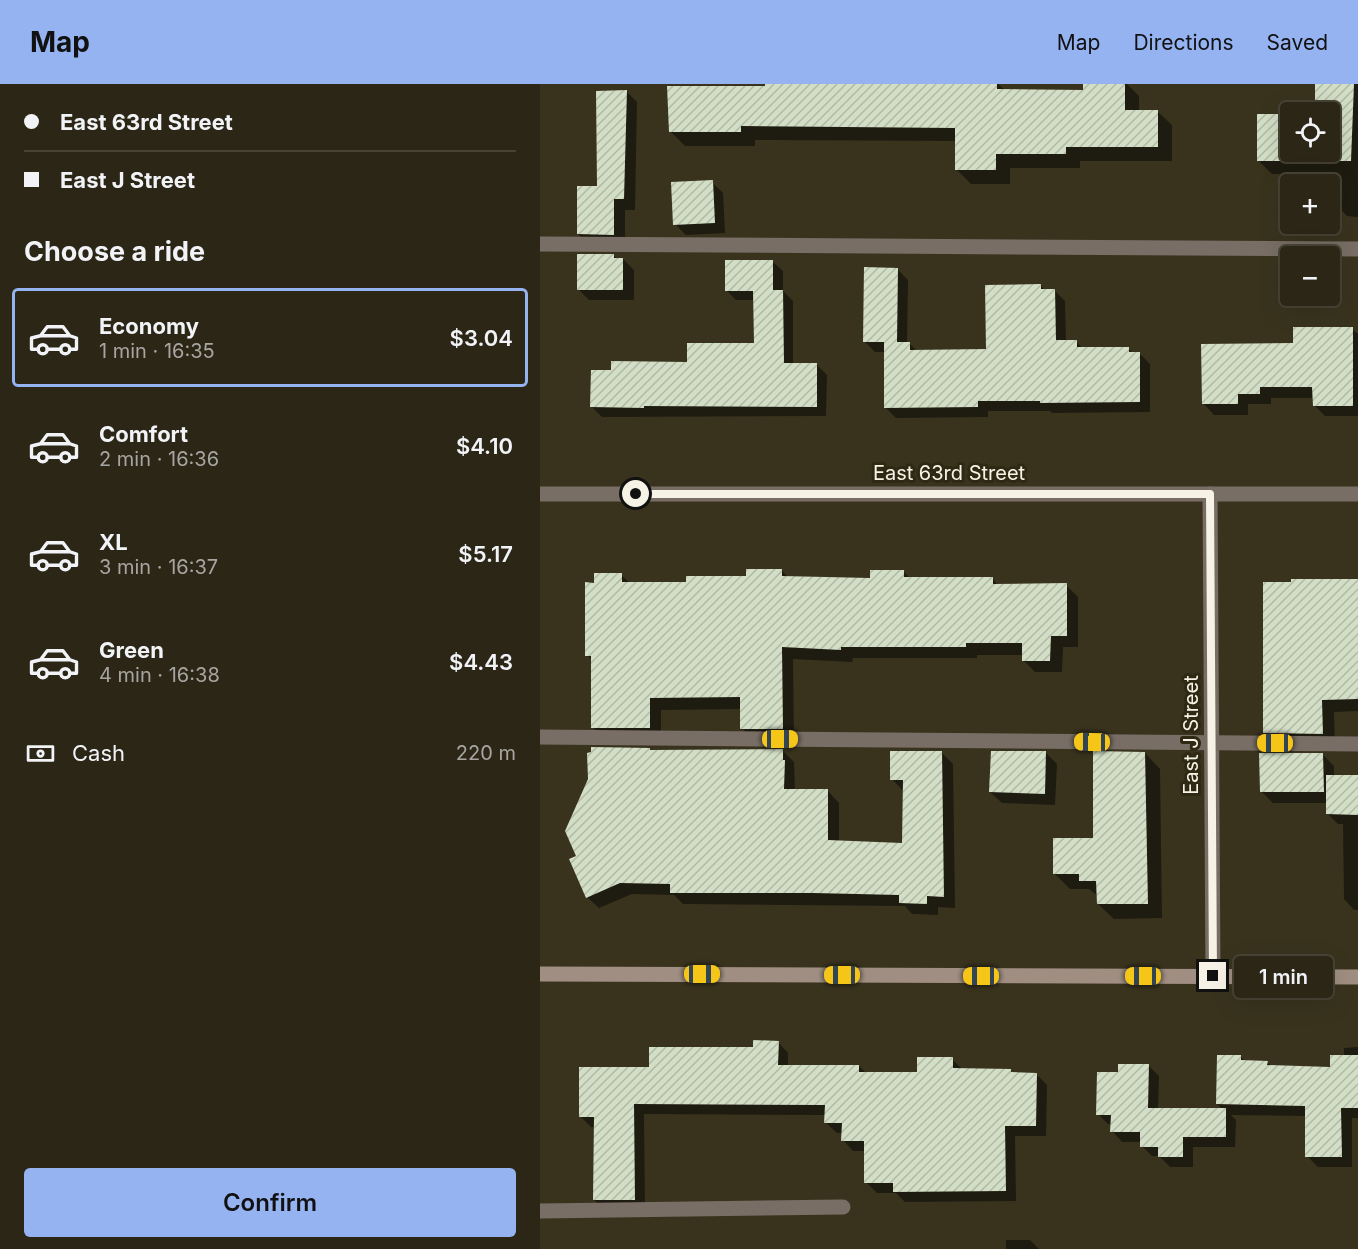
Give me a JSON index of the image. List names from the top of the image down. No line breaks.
{"streets":{"street":["East 63rd Street","East J Street"]},"crossings":[["East 63rd Street","East J Street"]],"page":{"header":"Map","nav":["Map","Directions","Saved"],"banner":["East 63rd Street","East J Street"],"map_buttons":["+","−"],"heading":"Choose a ride","list":[{"name":"Economy","note":"1 min · 16:35","value":"$3.04"},{"name":"Comfort","note":"2 min · 16:36","value":"$4.10"},{"name":"XL","note":"3 min · 16:37","value":"$5.17"},{"name":"Green","note":"4 min · 16:38","value":"$4.43"}],"pay":["Cash","220 m"],"bubble":"1 min","buttons":"Confirm"}}
